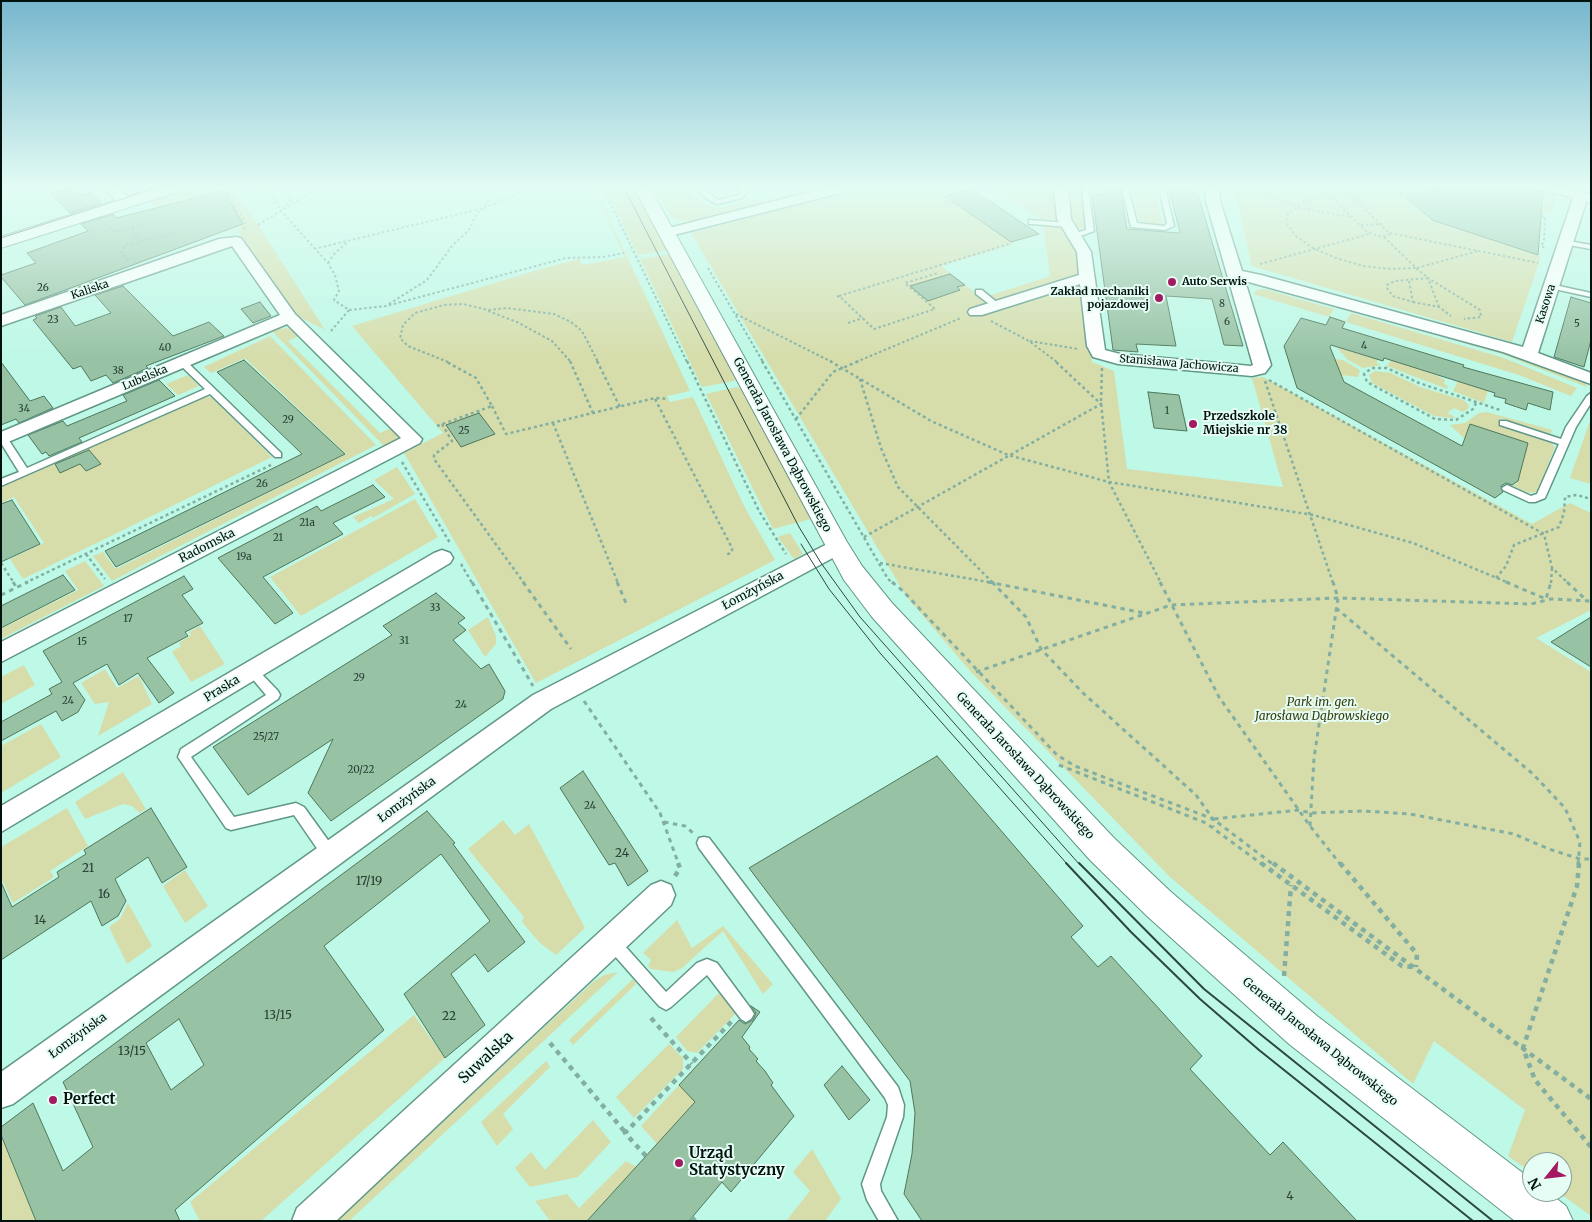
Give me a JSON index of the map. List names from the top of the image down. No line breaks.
{"streets":{"street":["Kaliska","Kasowa","Stanisława Jachowicza","Lubelska","Generała Jarosława Dąbrowskiego","Radomska","Łomżyńska","Praska","Suwalska"]},"crossings":[["Lubelska","Radomska"],["Generała Jarosława Dąbrowskiego","Łomżyńska"]],"parks":["Park im. gen. Jarosława Dąbrowskiego"],"places":["Auto Serwis","Zakład mechaniki pojazdowej","Przedszkole Miejskie nr 38","Perfect","Urząd Statystyczny"],"house_numbers":["26","8","23","6","5","4","40","38","34","1","29","25","26","21a","21","19a","33","17","31","15","29","24","24","25/27","20/22","24","24","21","17/19","16","14","13/15","22","13/15","4"],"north":"bottom left"}
